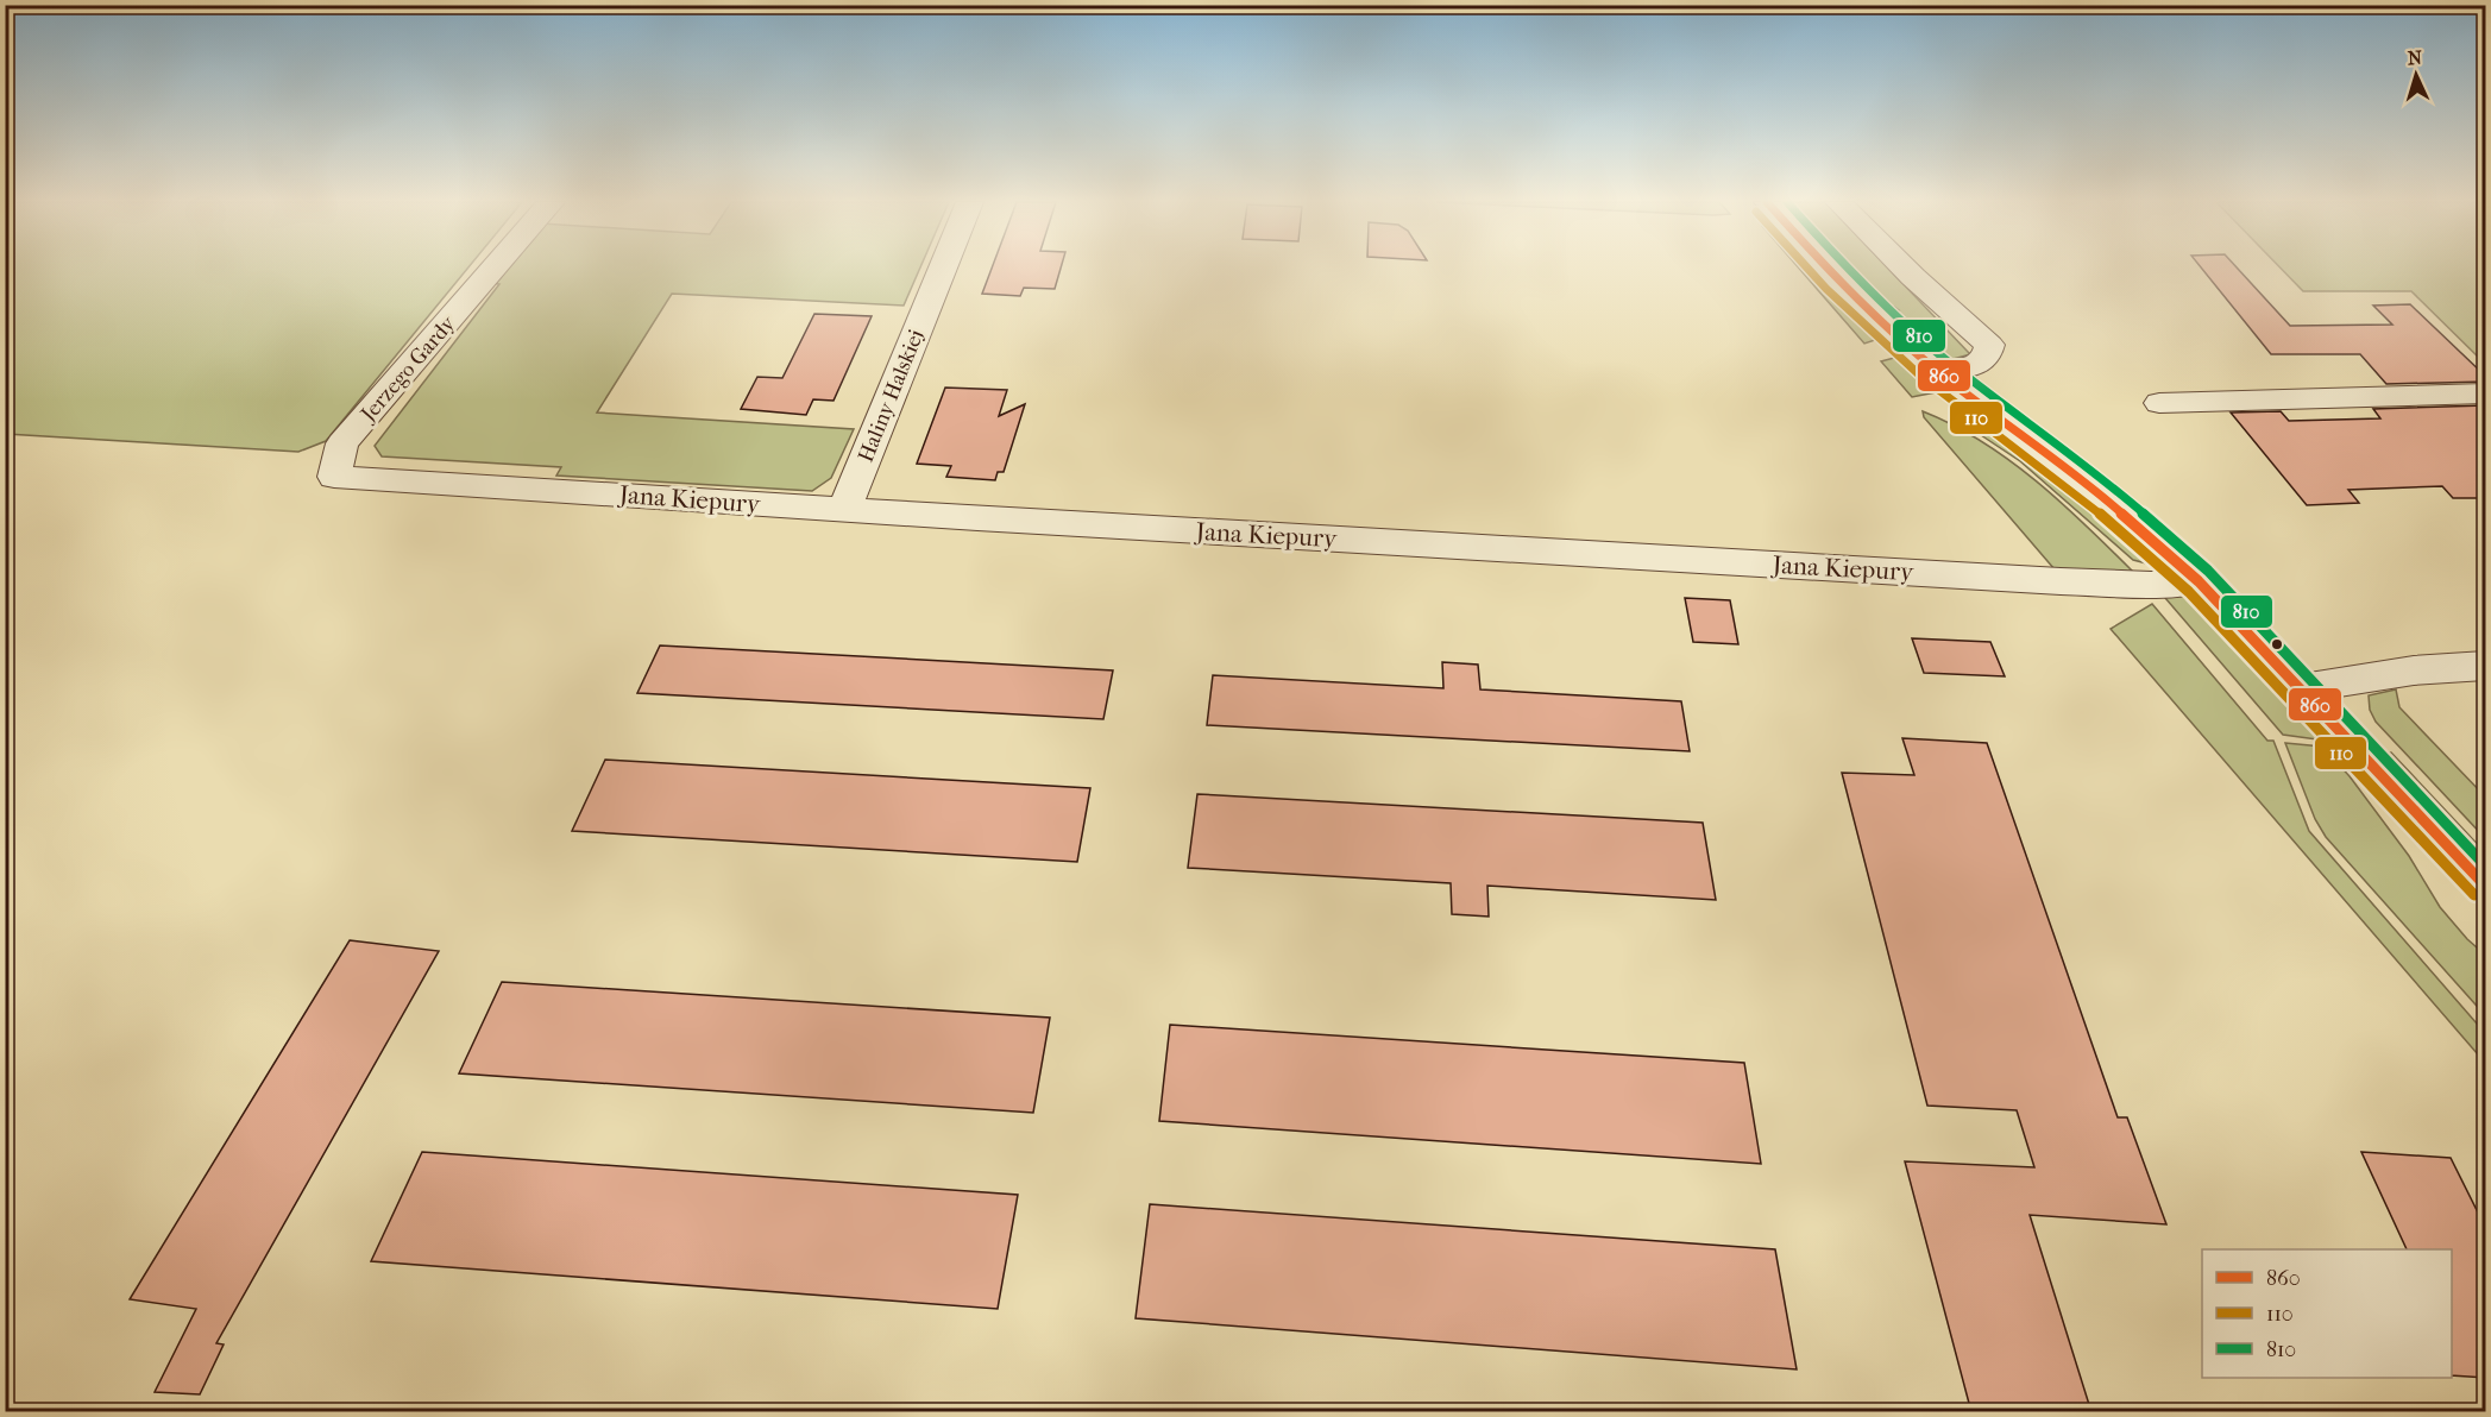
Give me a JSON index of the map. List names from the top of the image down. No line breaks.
{"streets":{"street":["Jerzego Gardy","Haliny Halskiej","Jana Kiepury"]},"crossings":[["Jerzego Gardy","Jana Kiepury"],["Haliny Halskiej","Jana Kiepury"]],"lines":["transit line 860","transit line 110","transit line 810"],"legend":["860","110","810"],"north":"top"}
